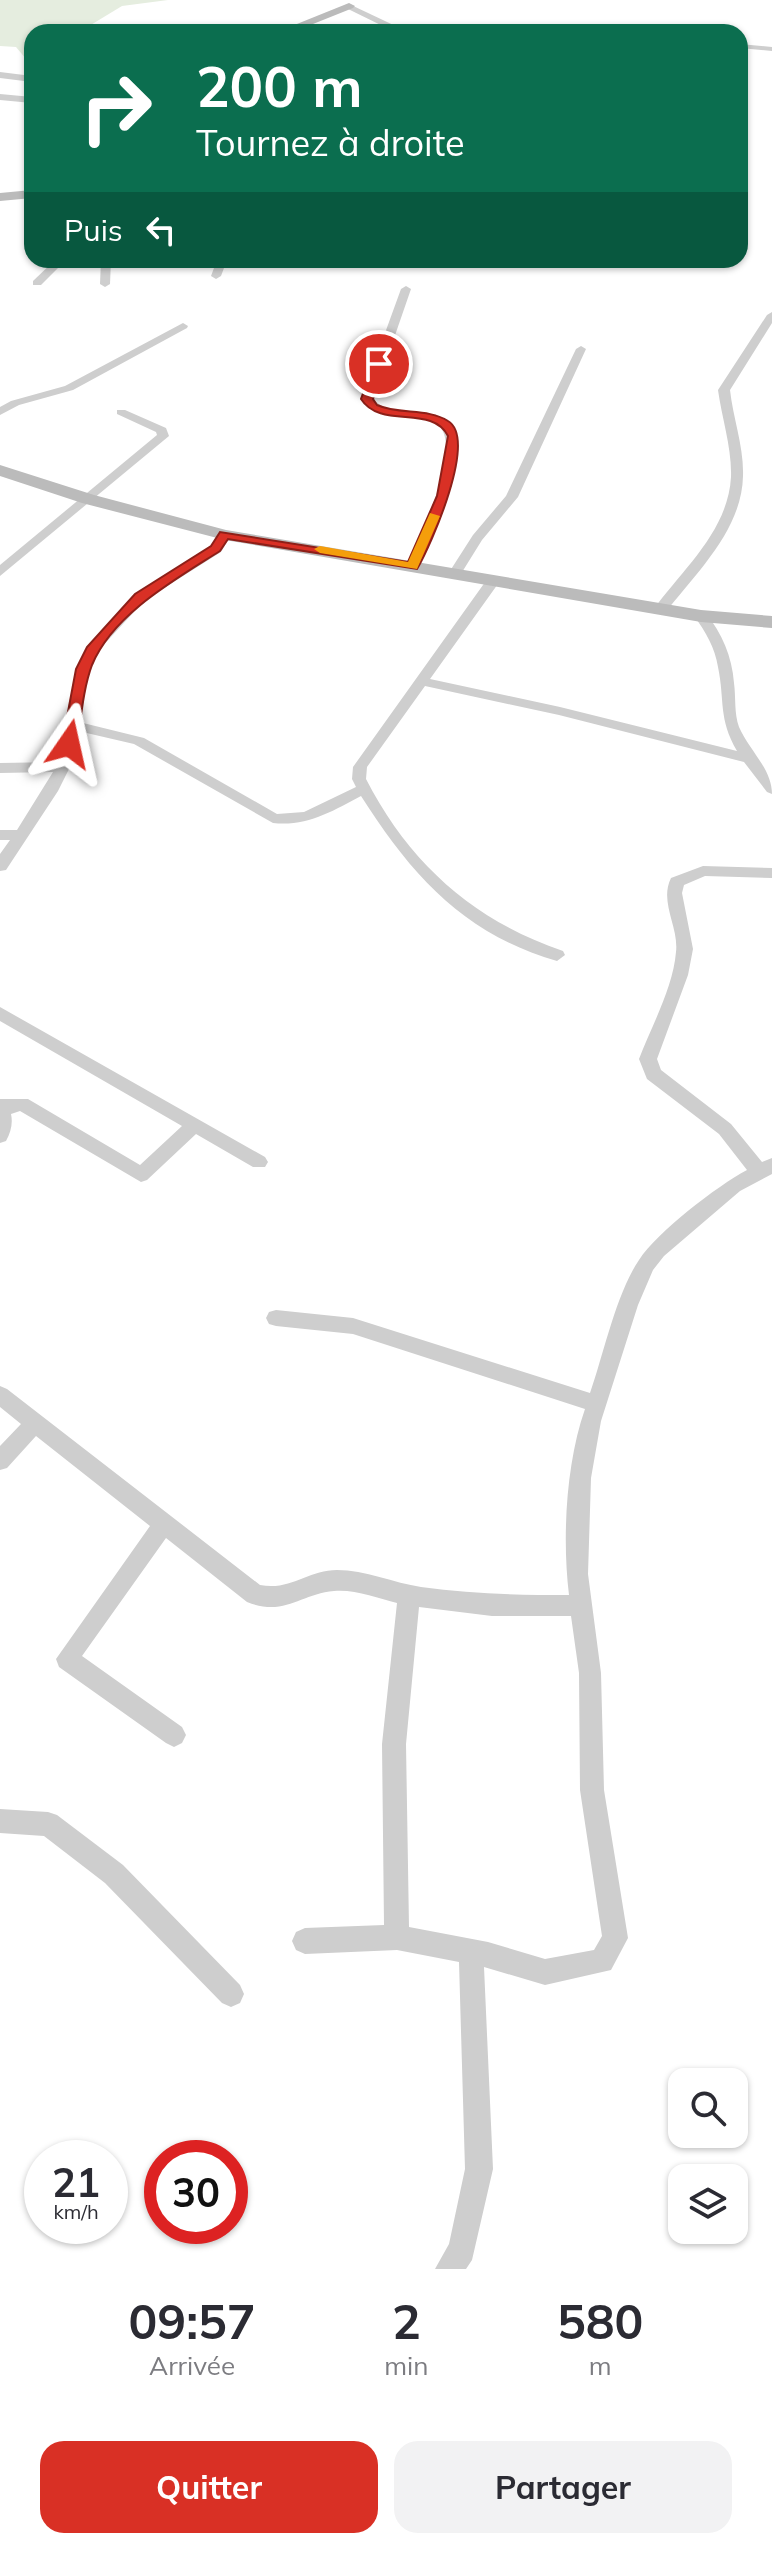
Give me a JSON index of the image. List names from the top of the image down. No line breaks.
{"page":{"turn":["200 m","Tournez à droite"],"then":"Puis","speed":"21 km/h","limit":"30","eta":["09:57","Arrivée","2","min","580","m"],"buttons":["Quitter","Partager"]}}
